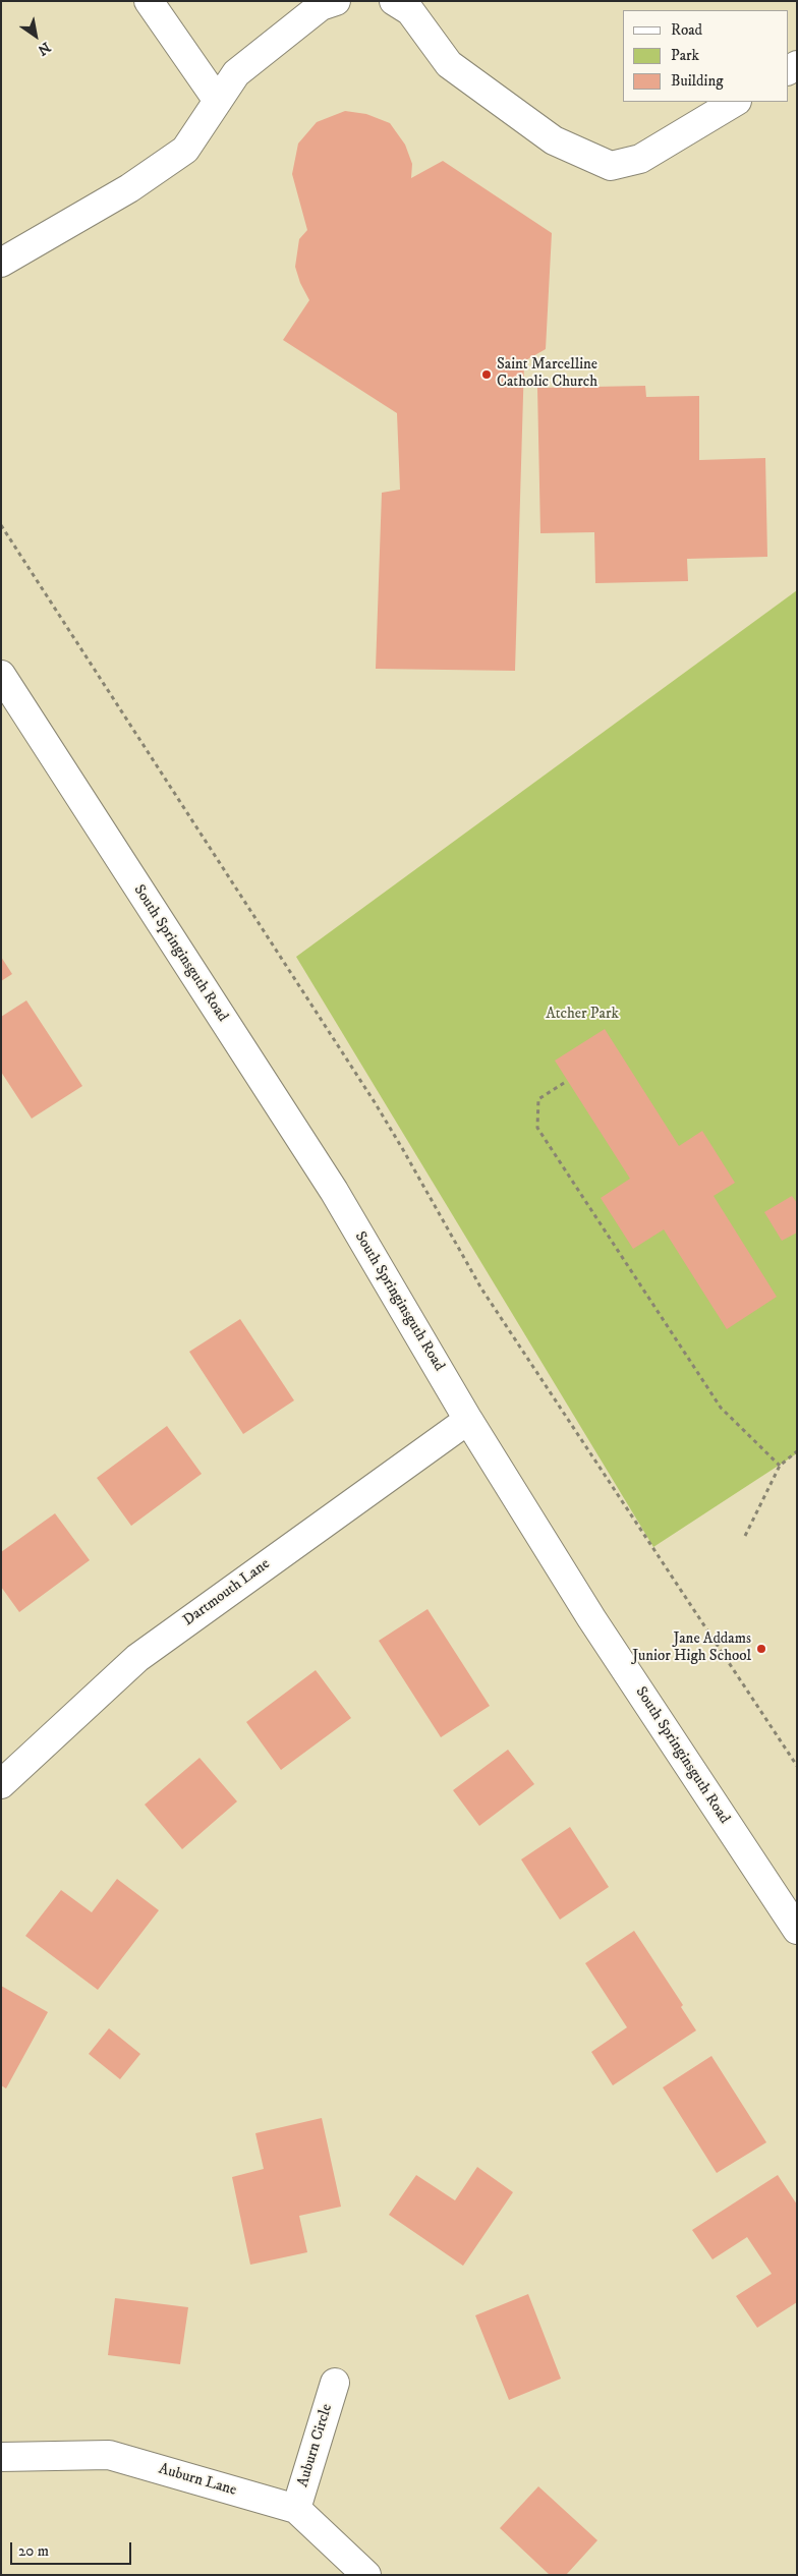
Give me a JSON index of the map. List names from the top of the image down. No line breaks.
{"streets":{"street":["South Springinsguth Road","Dartmouth Lane","Auburn Circle","Auburn Lane"]},"crossings":[["South Springinsguth Road","Dartmouth Lane"],["Auburn Circle","Auburn Lane"]],"parks":["Atcher Park"],"places":["Saint Marcelline Catholic Church","Jane Addams Junior High School"],"legend":["Road","Park","Building"],"scale_bar":"20 m","north":"bottom right"}
